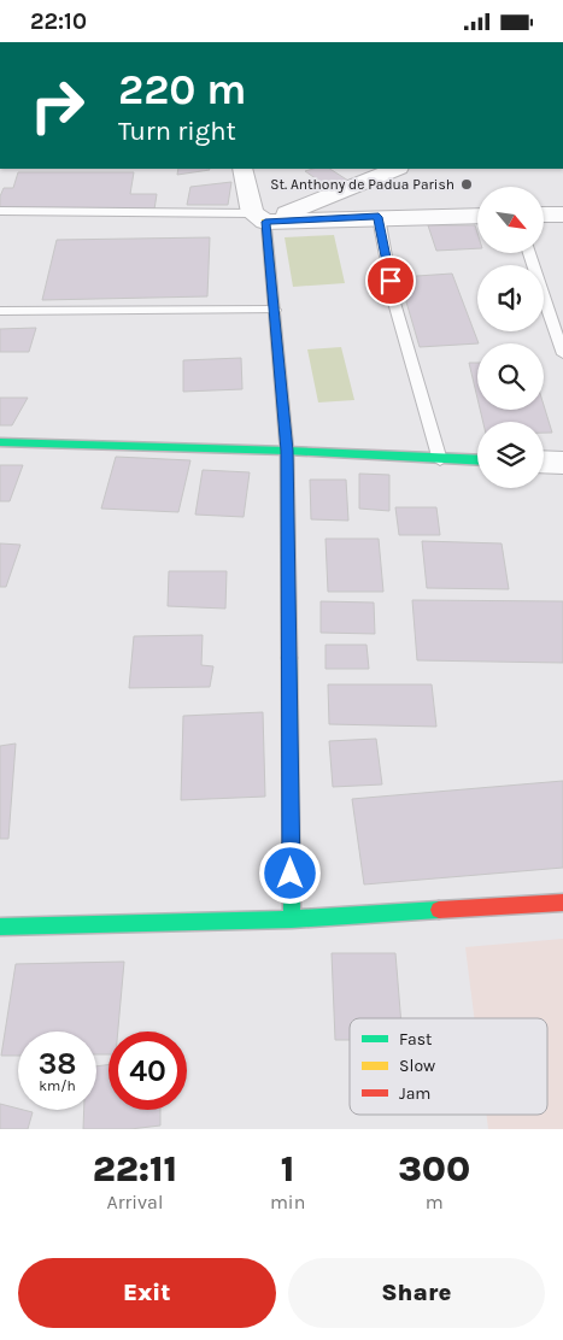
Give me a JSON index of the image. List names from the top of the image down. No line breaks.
{"places":["St. Anthony de Padua Parish"],"legend":["Fast","Slow","Jam"],"north":"bottom right","page":{"status":"22:10","turn":["220 m","Turn right"],"speed":"38 km/h","limit":"40","eta":["22:11","Arrival","1","min","300","m"],"buttons":["Exit","Share"]}}
